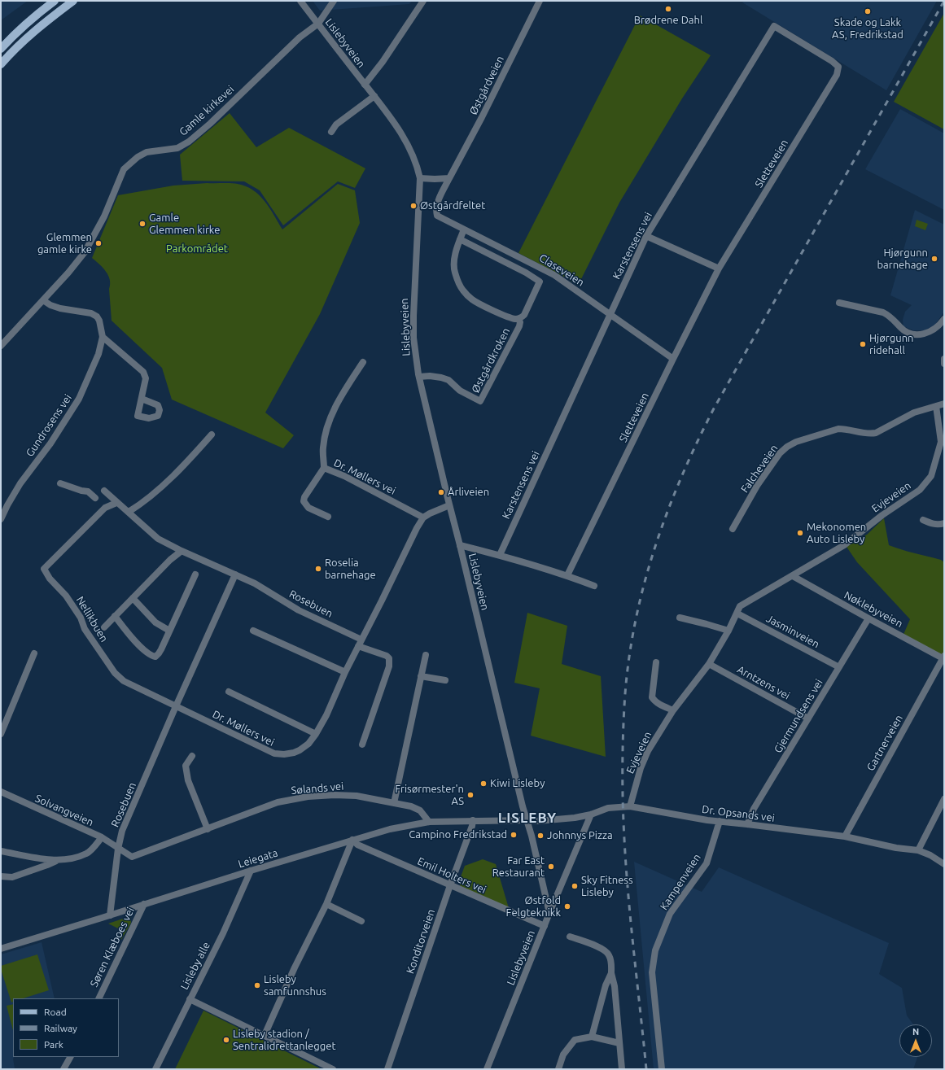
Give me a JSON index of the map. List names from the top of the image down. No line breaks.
{"streets":{"street":["Lislebyveien","Østgårdveien","Gamle kirkevei","Sletteveien","Karstensens vei","Claseveien","Østgårdkroken","Gundrosens vei","Falcheveien","Dr. Møllers vei","Evjeveien","Rosebuen","Nøklebyveien","Nellikbuen","Jasminveien","Arntzens vei","Gjermundsens vei","Gartnerveien","Sølands vei","Solvangveien","Dr. Opsands vei","Leiegata","Emil Holters vei","Kampenveien","Konditorveien","Søren Klæboes vei","Lisleby alle"]},"crossings":[["Lislebyveien","Gamle kirkevei"],["Lislebyveien","Østgårdkroken"],["Lislebyveien","Dr. Opsands vei"],["Lislebyveien","Leiegata"],["Lislebyveien","Emil Holters vei"],["Østgårdveien","Claseveien"],["Gamle kirkevei","Gundrosens vei"],["Sletteveien","Karstensens vei"],["Sletteveien","Claseveien"],["Karstensens vei","Claseveien"],["Falcheveien","Evjeveien"],["Dr. Møllers vei","Rosebuen"],["Dr. Møllers vei","Nellikbuen"],["Evjeveien","Nøklebyveien"],["Evjeveien","Jasminveien"],["Evjeveien","Arntzens vei"],["Evjeveien","Dr. Opsands vei"],["Rosebuen","Nellikbuen"],["Rosebuen","Sølands vei"],["Rosebuen","Solvangveien"],["Rosebuen","Leiegata"],["Nøklebyveien","Gjermundsens vei"],["Nøklebyveien","Gartnerveien"],["Jasminveien","Gjermundsens vei"],["Arntzens vei","Gjermundsens vei"],["Gjermundsens vei","Dr. Opsands vei"],["Gartnerveien","Dr. Opsands vei"],["Sølands vei","Solvangveien"],["Sølands vei","Leiegata"],["Dr. Opsands vei","Leiegata"],["Dr. Opsands vei","Kampenveien"],["Leiegata","Emil Holters vei"],["Leiegata","Konditorveien"],["Leiegata","Søren Klæboes vei"],["Leiegata","Lisleby alle"],["Emil Holters vei","Konditorveien"]],"districts":["LISLEBY"],"parks":["Parkområdet"],"places":["Brødrene Dahl","Skade og Lakk AS, Fredrikstad","Østgårdfeltet","Gamle Glemmen kirke","Glemmen gamle kirke","Hjørgunn barnehage","Hjørgunn ridehall","Årliveien","Mekonomen Auto Lisleby","Roselia barnehage","Kiwi Lisleby","Frisørmester'n AS","Campino Fredrikstad","Johnnys Pizza","Far East Restaurant","Sky Fitness Lisleby","Østfold Felgteknikk","Lisleby samfunnshus","Lisleby stadion / Sentralidrettanlegget"],"legend":["Road","Railway","Park"],"north":"top"}
